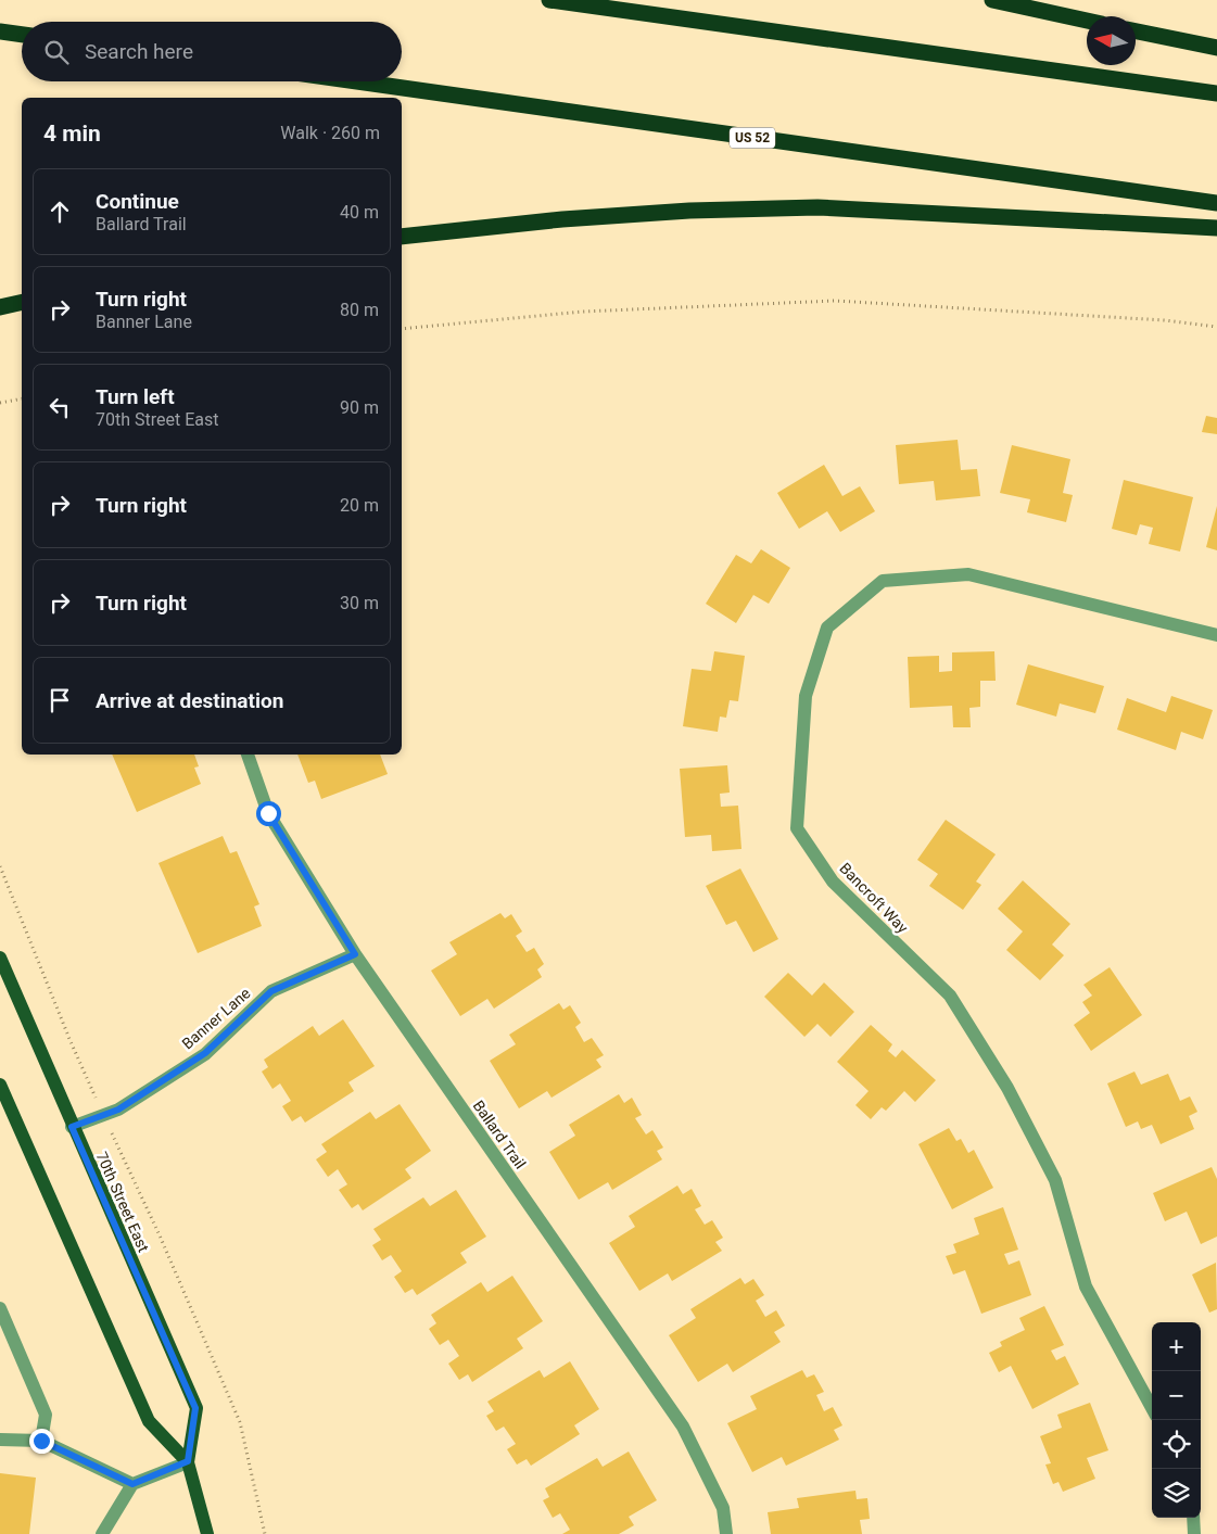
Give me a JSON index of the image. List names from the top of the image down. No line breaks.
{"streets":{"highway":["US 52"],"main road":["70th Street East"],"street":["Bancroft Way","Banner Lane","Ballard Trail"]},"crossings":[["Banner Lane","Ballard Trail"],["Banner Lane","70th Street East"]],"north":"left","page":{"search":"Search here","heading":["4 min","Walk · 260 m"],"list":[["Continue","Ballard Trail","40 m"],["Turn right","Banner Lane","80 m"],["Turn left","70th Street East","90 m"],["Turn right","20 m"],["Turn right","30 m"],"Arrive at destination"],"map_buttons":["+","−"]}}
